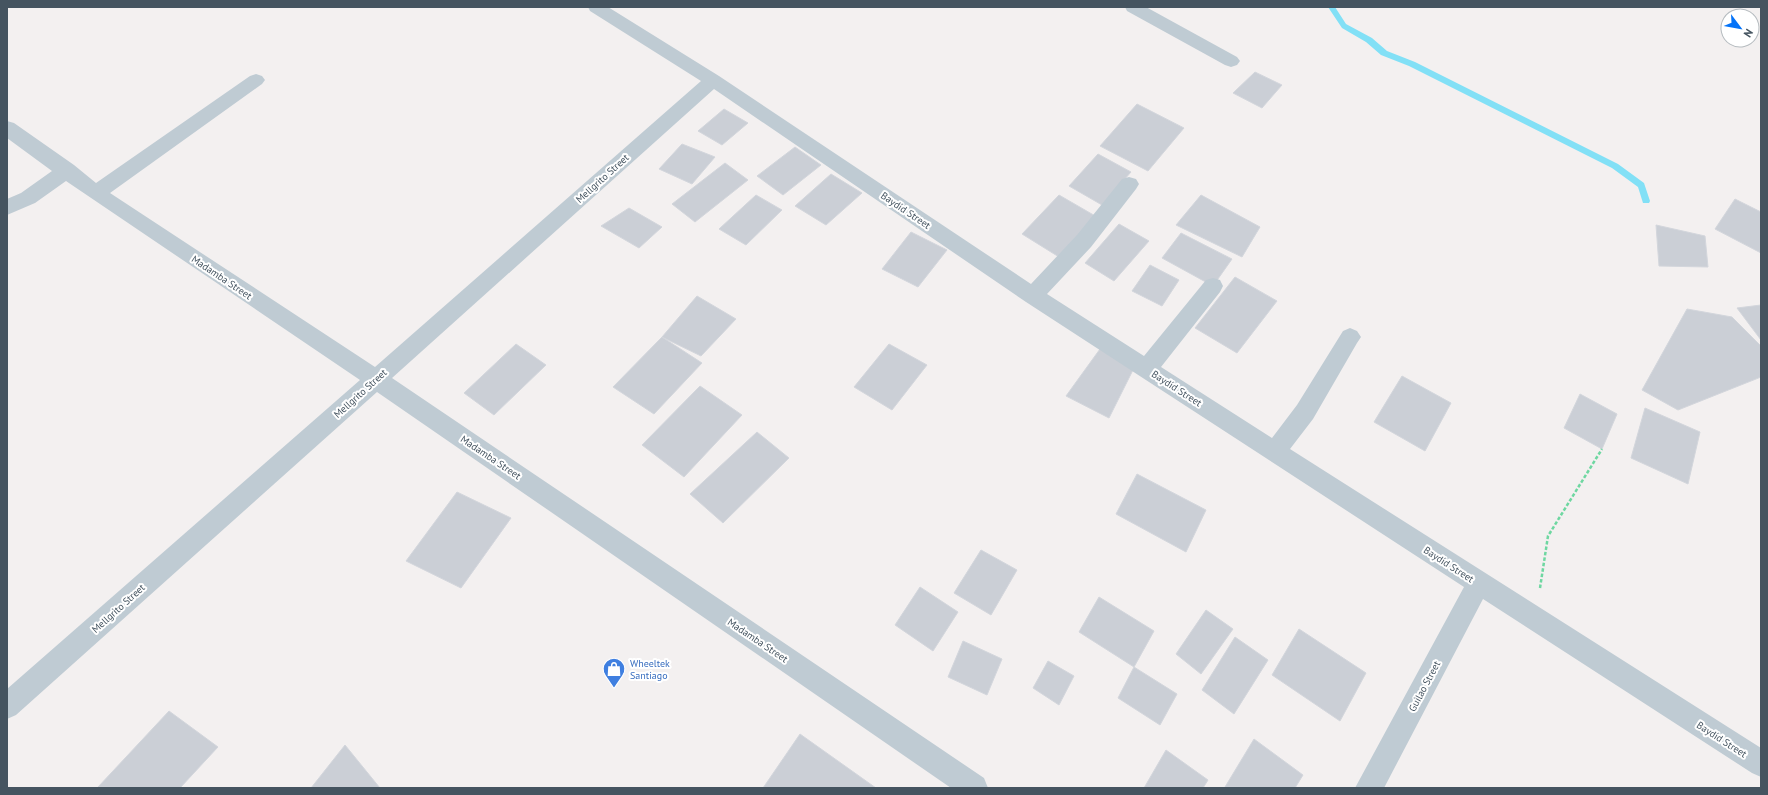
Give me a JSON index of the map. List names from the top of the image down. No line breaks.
{"streets":{"street":["Mellgrito Street","Baydid Street","Madamba Street","Guilao Street"]},"crossings":[["Mellgrito Street","Baydid Street"],["Mellgrito Street","Madamba Street"],["Baydid Street","Guilao Street"]],"places":{"shop":["Wheeltek Santiago"]},"north":"bottom right"}
